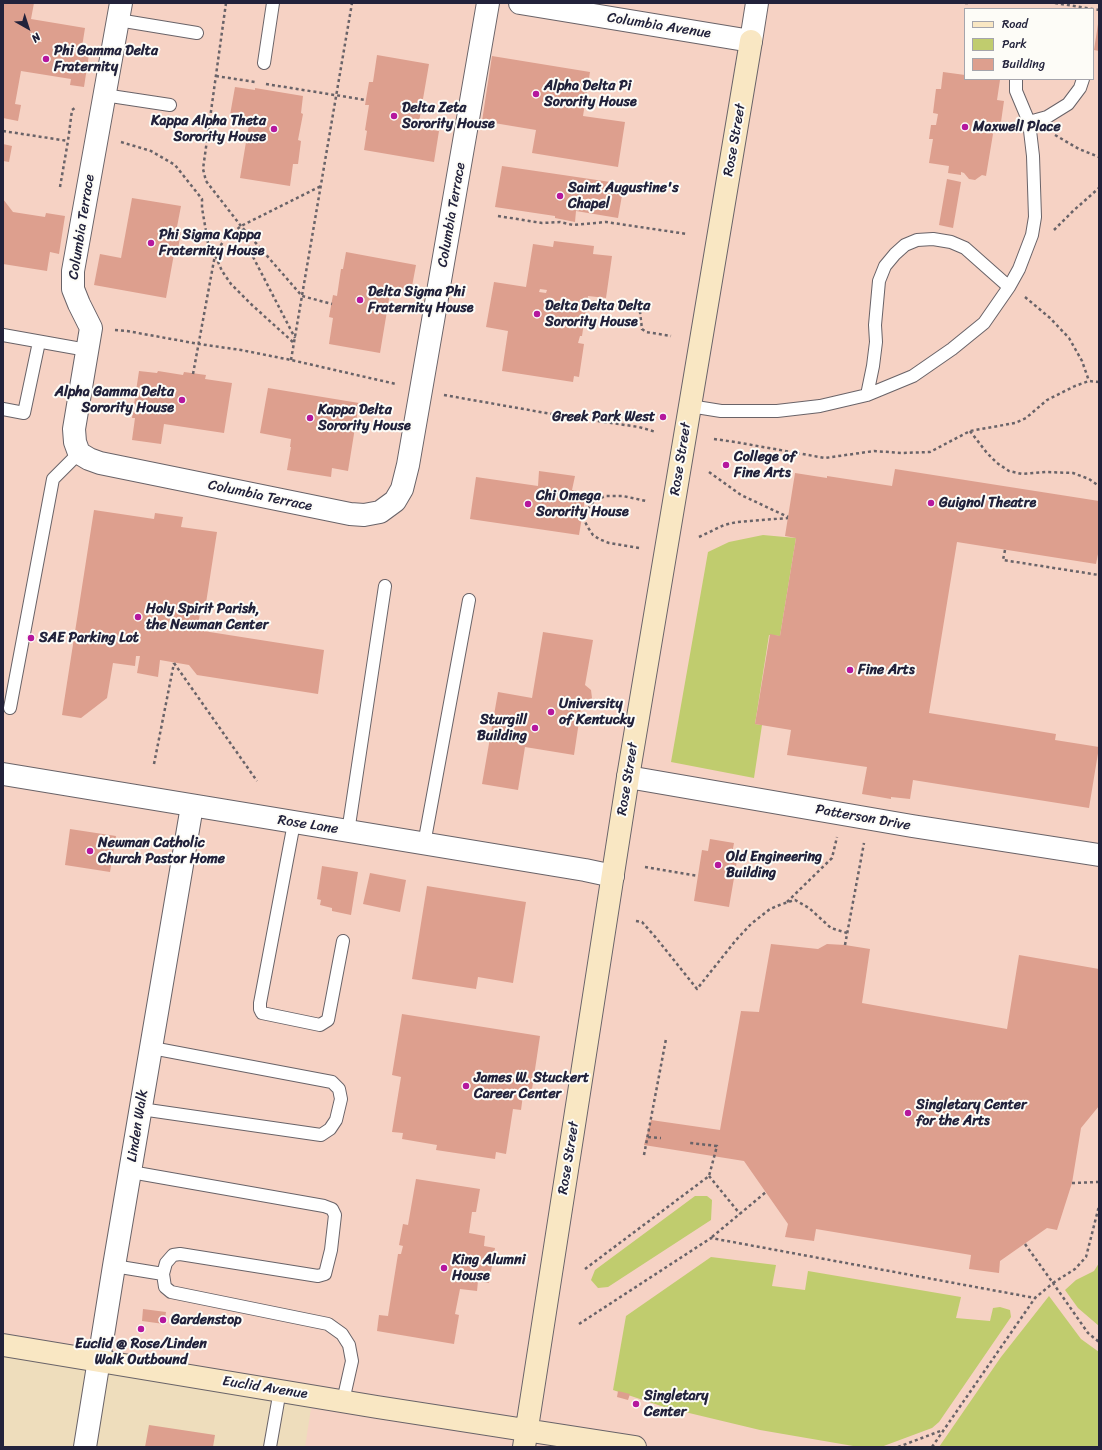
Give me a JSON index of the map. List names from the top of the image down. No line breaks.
{"streets":{"street":["Columbia Avenue","Rose Street","Columbia Terrace","Patterson Drive","Rose Lane","Linden Walk","Euclid Avenue"]},"crossings":[["Columbia Avenue","Rose Street"],["Rose Street","Patterson Drive"],["Rose Street","Rose Lane"],["Rose Street","Euclid Avenue"],["Rose Lane","Linden Walk"],["Linden Walk","Euclid Avenue"]],"places":["Phi Gamma Delta Fraternity","Alpha Delta Pi Sorority House","Delta Zeta Sorority House","Maxwell Place","Kappa Alpha Theta Sorority House","Saint Augustine's Chapel","Phi Sigma Kappa Fraternity House","Delta Sigma Phi Fraternity House","Delta Delta Delta Sorority House","Alpha Gamma Delta Sorority House","Greek Park West","Kappa Delta Sorority House","College of Fine Arts","Guignol Theatre","Chi Omega Sorority House","Holy Spirit Parish, the Newman Center","SAE Parking Lot","Fine Arts","University of Kentucky","Sturgill Building","Newman Catholic Church Pastor Home","Old Engineering Building","James W. Stuckert Career Center","Singletary Center for the Arts","King Alumni House","Gardenstop","Euclid @ Rose/Linden Walk Outbound","Singletary Center"],"legend":["Road","Park","Building"],"north":"bottom right"}
